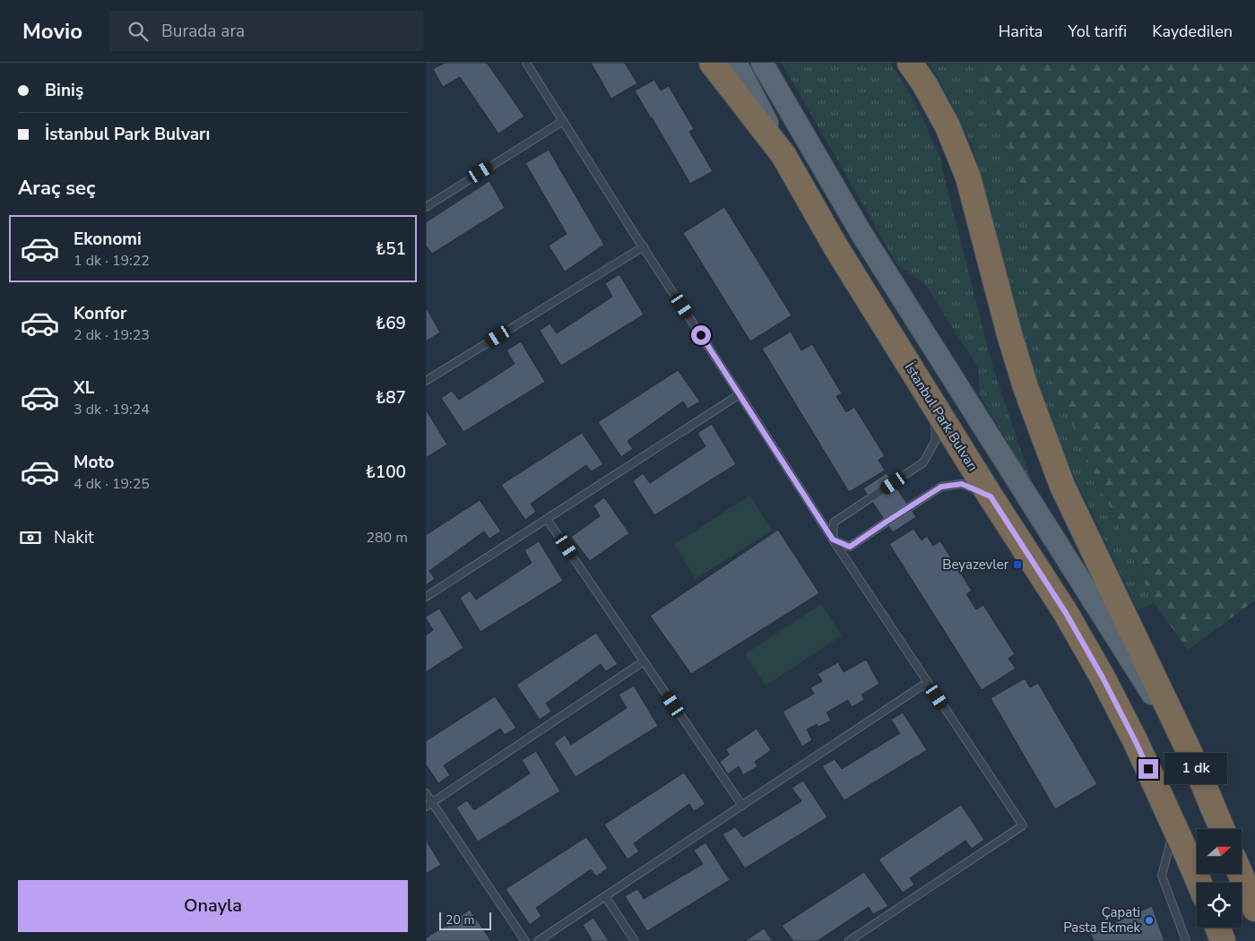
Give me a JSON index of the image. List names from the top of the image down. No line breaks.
{"streets":{"highway":["İstanbul Park Bulvarı"]},"places":{"transit":["Beyazevler"],"other":["Çapati Pasta Ekmek"]},"scale_bar":"20 m","north":"right","page":{"header":"Movio","search":"Burada ara","nav":["Harita","Yol tarifi","Kaydedilen"],"banner":["Biniş","İstanbul Park Bulvarı"],"heading":"Araç seç","list":[{"name":"Ekonomi","note":"1 dk · 19:22","value":"₺51"},{"name":"Konfor","note":"2 dk · 19:23","value":"₺69"},{"name":"XL","note":"3 dk · 19:24","value":"₺87"},{"name":"Moto","note":"4 dk · 19:25","value":"₺100"}],"pay":["Nakit","280 m"],"bubble":"1 dk","buttons":"Onayla","scale":"20 m"}}
